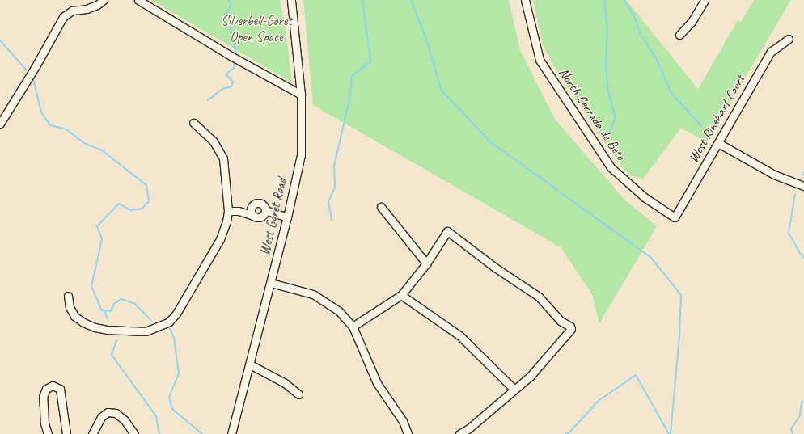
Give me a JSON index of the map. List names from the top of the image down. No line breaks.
{"streets":{"street":["North Cerrada de Beto","West Rinehart Court","West Goret Road"]},"crossings":[["North Cerrada de Beto","West Rinehart Court"]],"parks":["Silverbell-Goret Open Space"]}
